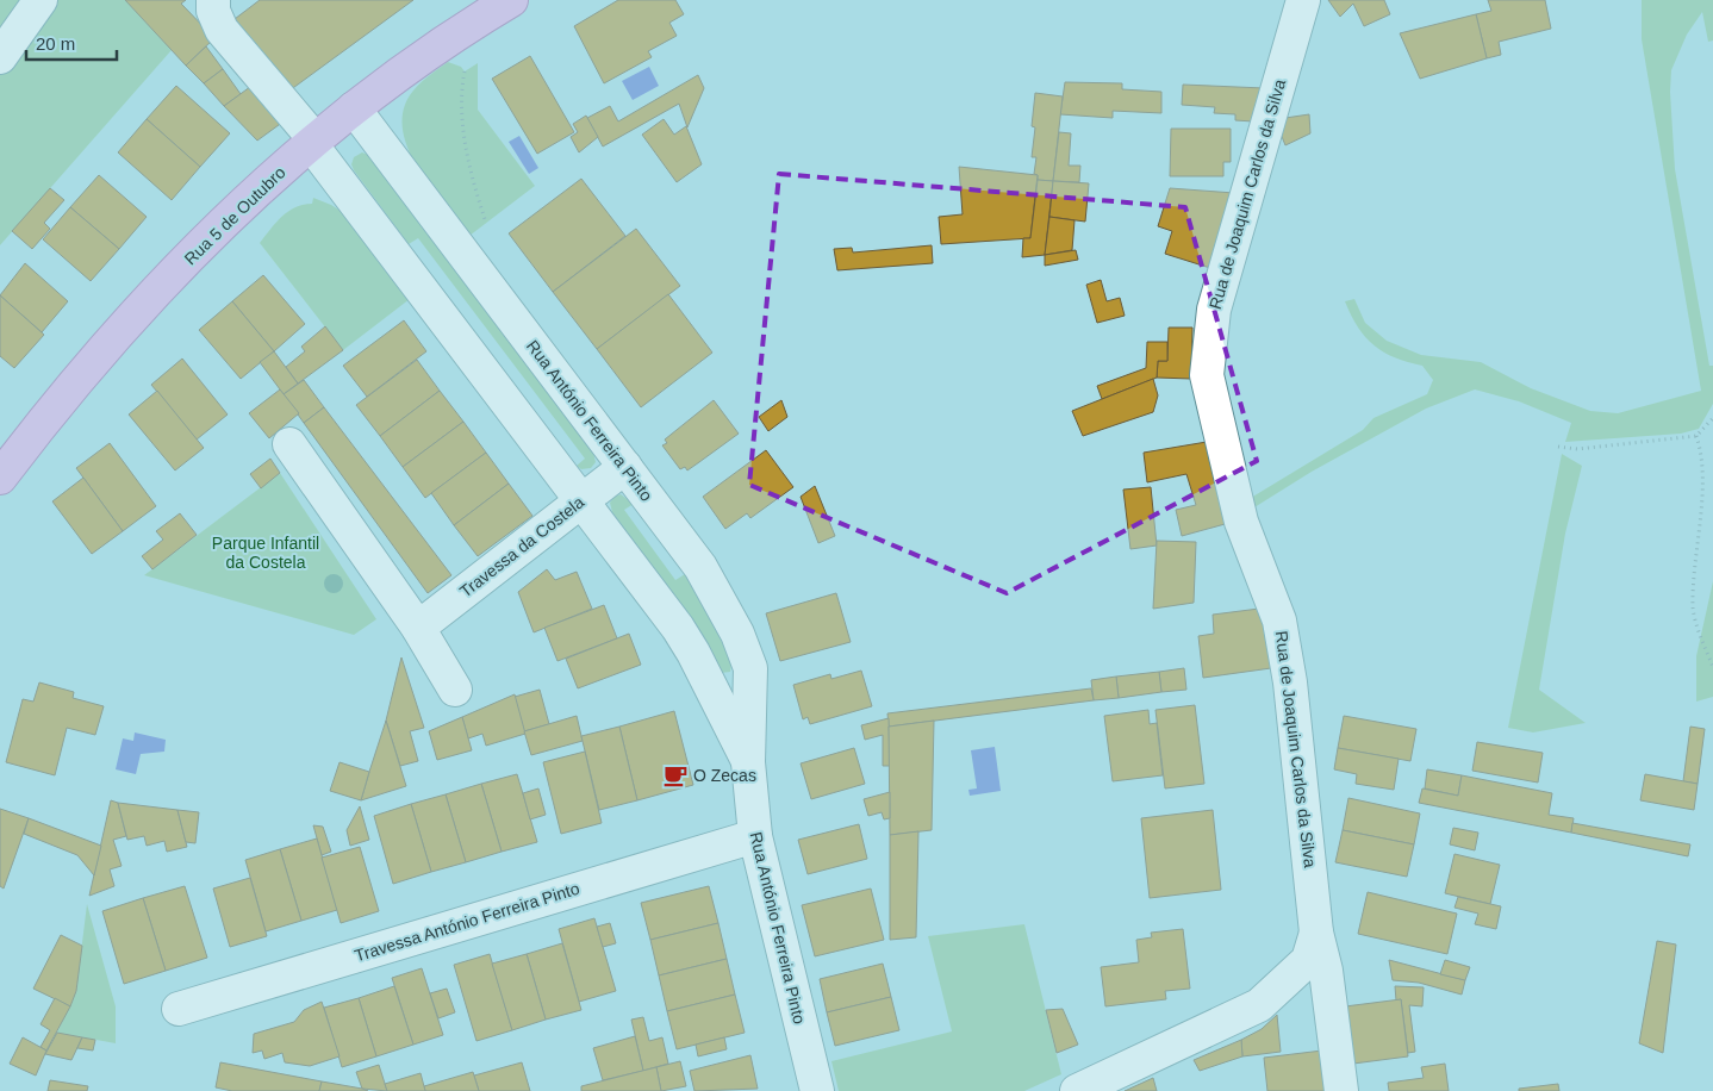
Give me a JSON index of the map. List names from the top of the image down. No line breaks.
{"streets":{"main road":["Rua 5 de Outubro"],"street":["Rua de Joaquim Carlos da Silva","Rua António Ferreira Pinto","Travessa da Costela","Travessa António Ferreira Pinto"]},"crossings":[["Rua 5 de Outubro","Rua António Ferreira Pinto"],["Rua António Ferreira Pinto","Travessa da Costela"],["Rua António Ferreira Pinto","Travessa António Ferreira Pinto"]],"parks":["Parque Infantil da Costela"],"places":{"cafe":["O Zecas"]},"scale_bar":"20 m"}
